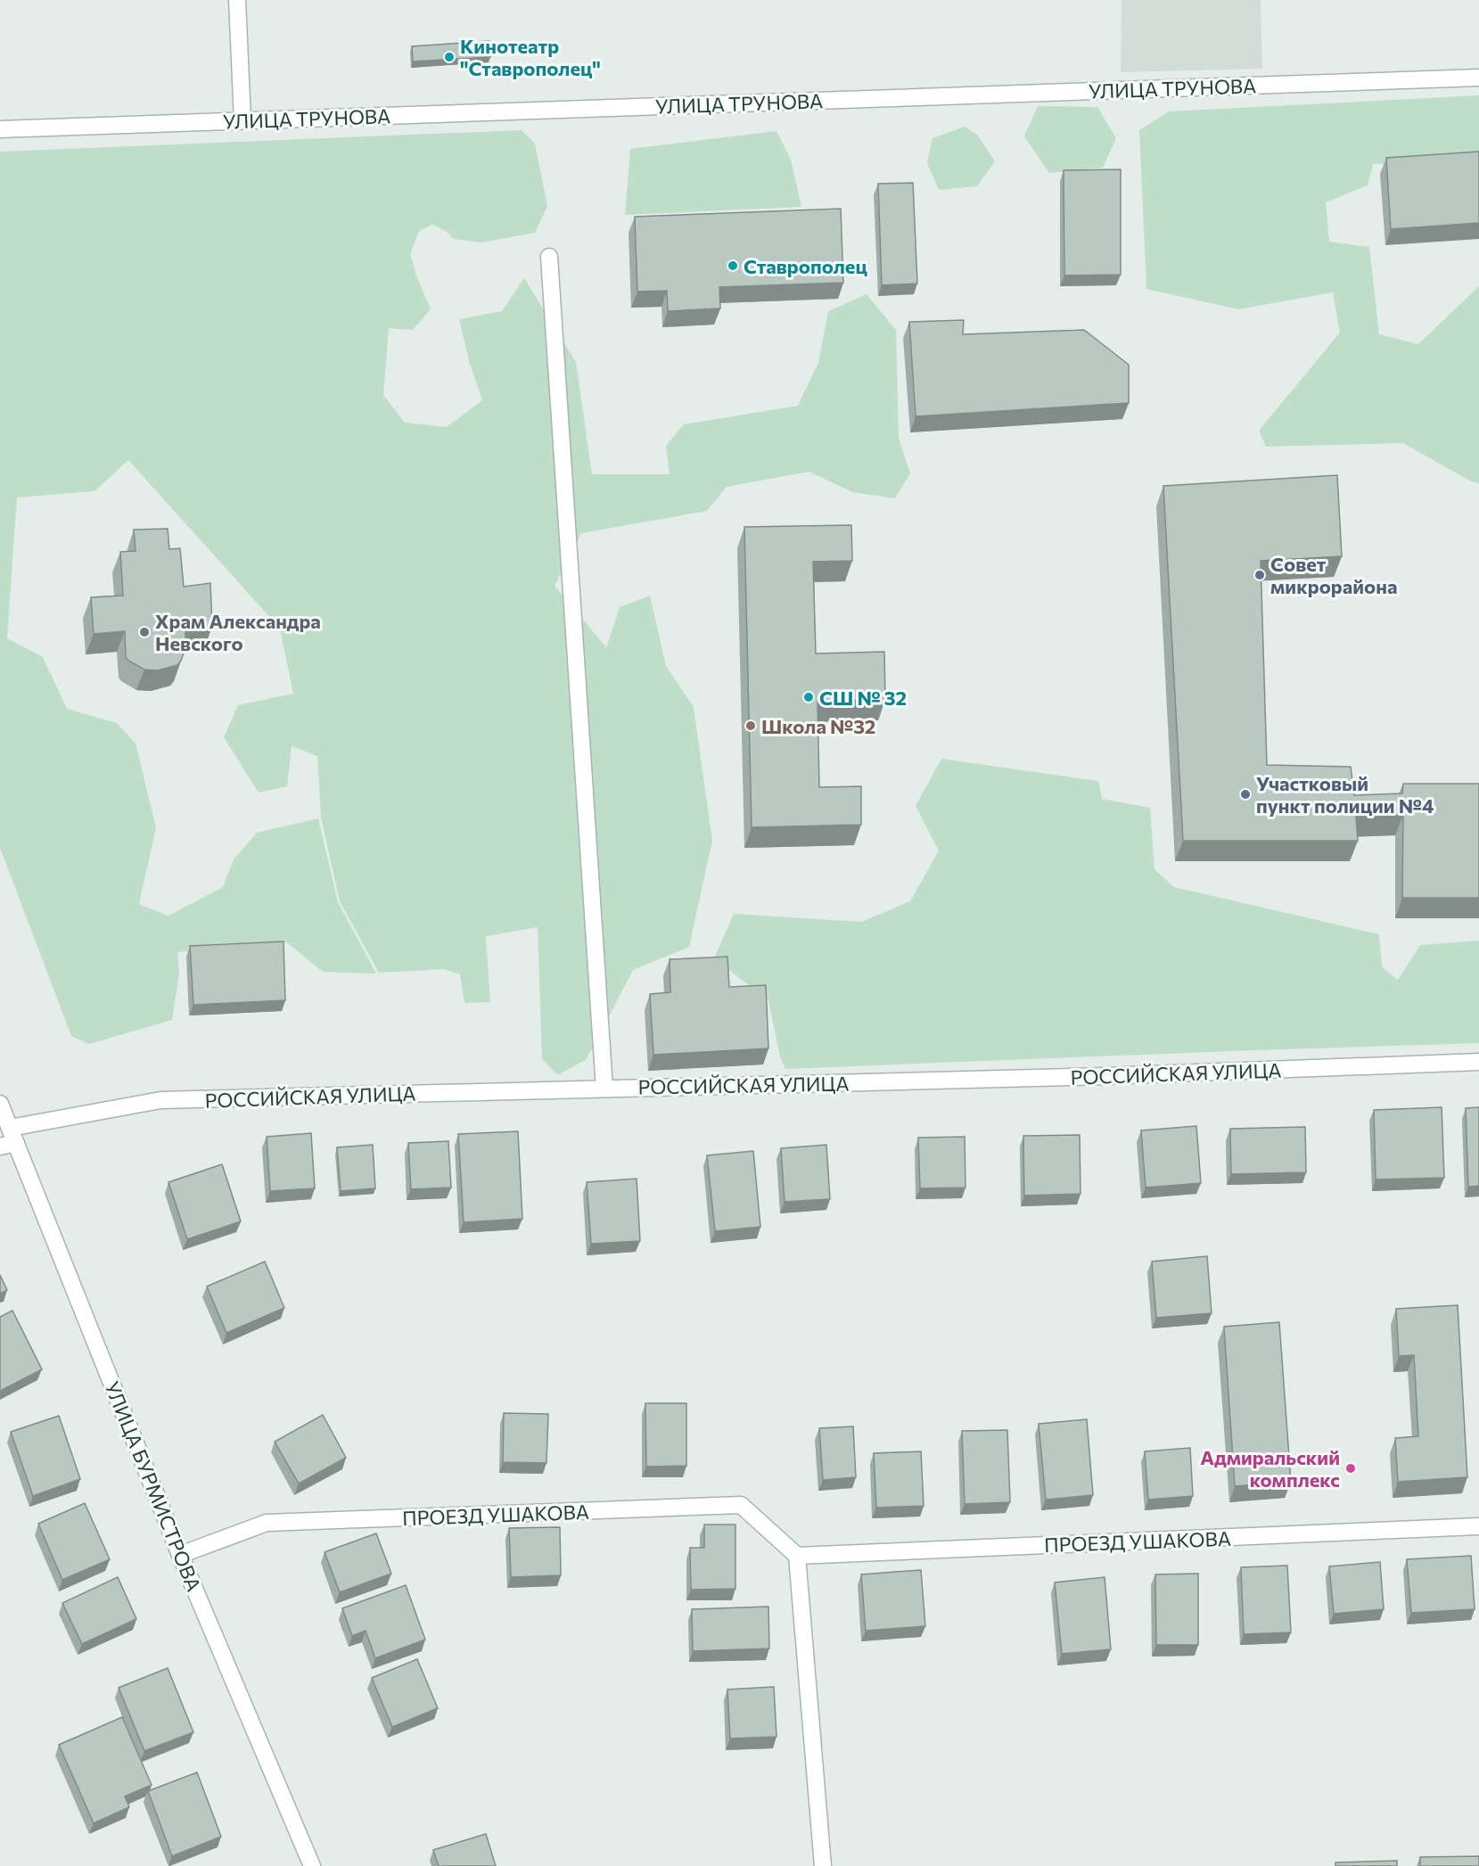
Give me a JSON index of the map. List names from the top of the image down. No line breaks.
{"streets":{"street":["УЛИЦА ТРУНОВА","РОССИЙСКАЯ УЛИЦА","УЛИЦА БУРМИСТРОВА","ПРОЕЗД УШАКОВА"]},"crossings":[["РОССИЙСКАЯ УЛИЦА","УЛИЦА БУРМИСТРОВА"],["УЛИЦА БУРМИСТРОВА","ПРОЕЗД УШАКОВА"]],"places":["Кинотеатр \"Ставрополец\"","Ставрополец","Совет микрорайона","Храм Александра Невского","СШ № 32","Школа №32","Участковый пункт полиции №4","Адмиральский комплекс"]}
